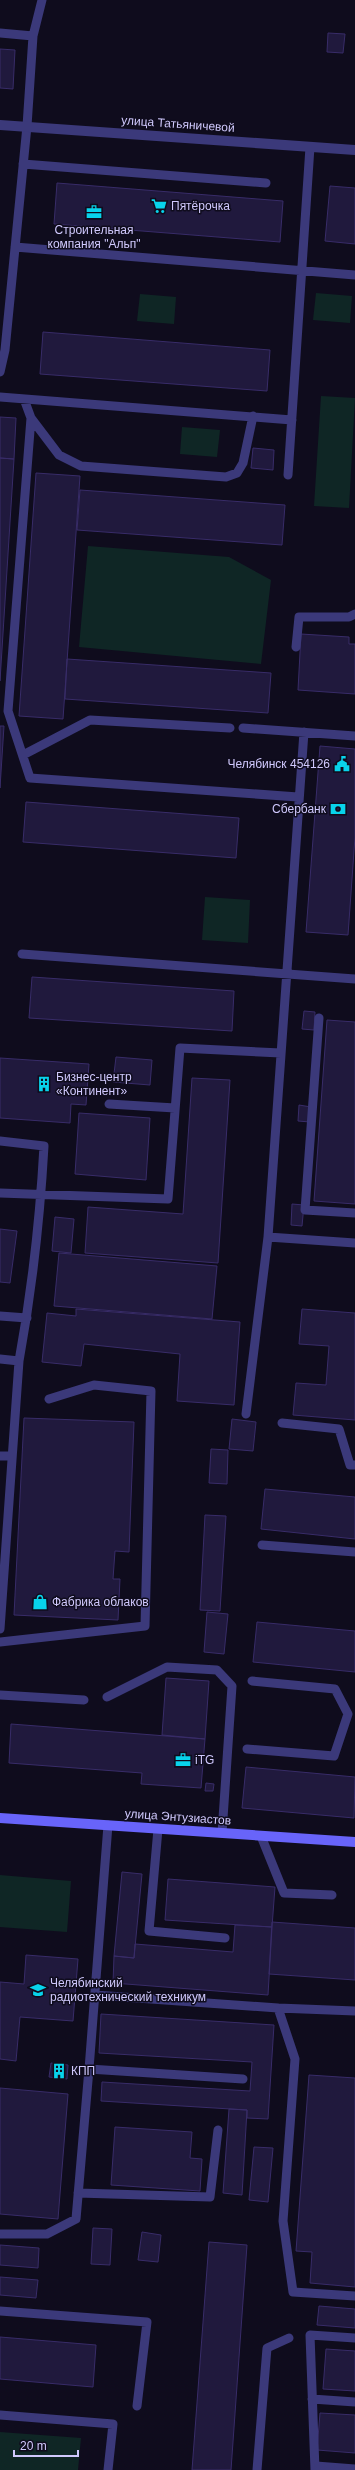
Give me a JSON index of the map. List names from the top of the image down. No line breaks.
{"streets":{"main road":["улица Энтузиастов"],"street":["улица Татьяничевой"]},"places":{"supermarket":["Пятёрочка"],"office":["Строительная компания \"Альп\"","iTG"],"public building":["Челябинск 454126"],"bank":["Сбербанк"],"building":["Бизнес-центр «Континент»","КПП"],"shop":["Фабрика облаков"],"school or university":["Челябинский радиотехнический техникум"]},"scale_bar":"20 m"}
